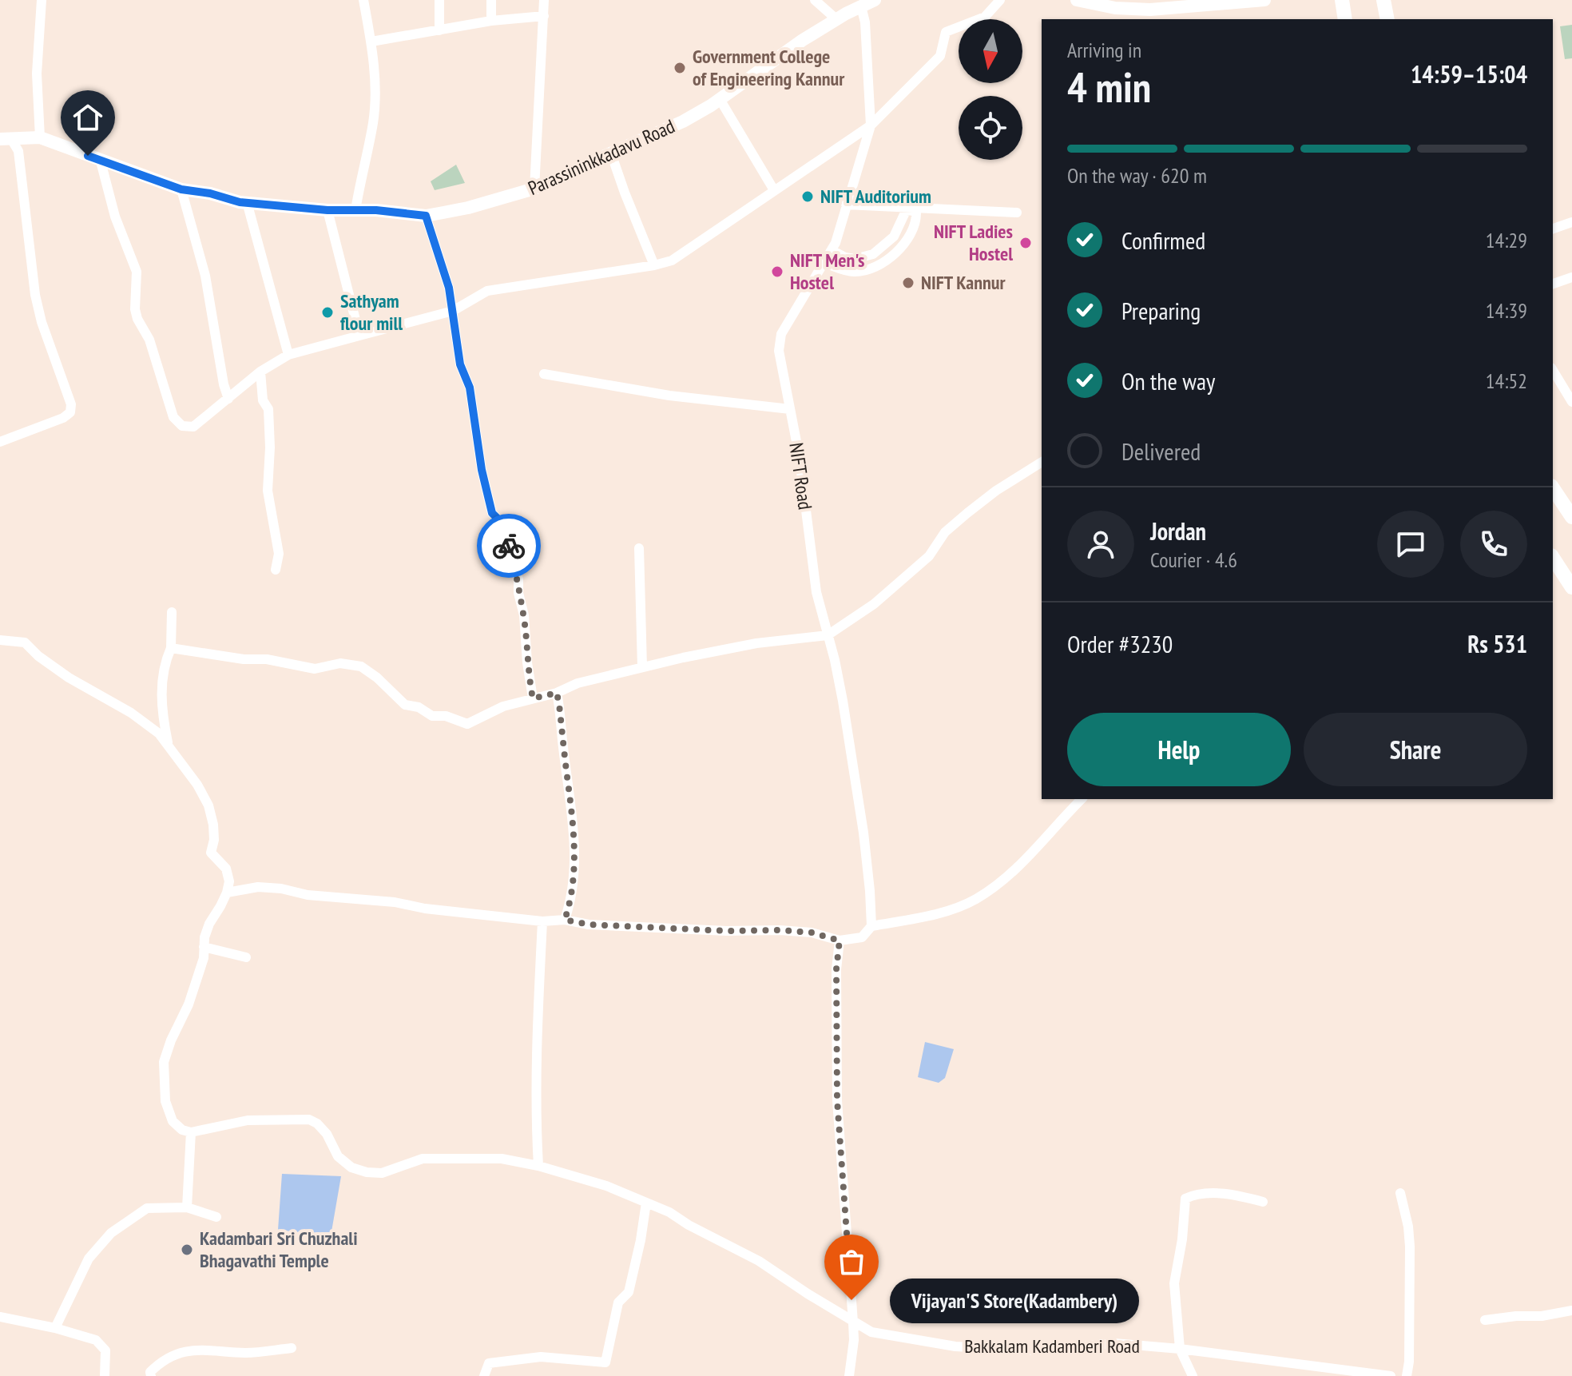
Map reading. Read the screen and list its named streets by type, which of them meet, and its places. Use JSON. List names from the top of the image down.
{
  "streets": {
    "main road": ["Parassininkkadavu Road"],
    "street": ["NIFT Road", "Bakkalam Kadamberi Road"]
  },
  "crossings": [
    ["Parassininkkadavu Road", "NIFT Road"]
  ],
  "places": [
    "Government College of Engineering Kannur",
    "NIFT Auditorium",
    "NIFT Ladies Hostel",
    "NIFT Men's Hostel",
    "NIFT Kannur",
    "Sathyam flour mill",
    "Kadambari Sri Chuzhali Bhagavathi Temple",
    "Vijayan'S Store(Kadambery)"
  ],
  "north": "bottom",
  "page": {
    "heading": ["4 min", "Arriving in", "14:59–15:04"],
    "panel": [
      "Jordan",
      "Courier · 4.6",
      "Order #3230",
      "Rs 531"
    ],
    "bar": "On the way · 620 m",
    "list": [
      ["Confirmed", "14:29"],
      ["Preparing", "14:39"],
      ["On the way", "14:52"],
      "Delivered"
    ],
    "buttons": ["Help", "Share"],
    "bubble": "Vijayan'S Store(Kadambery)"
  }
}
